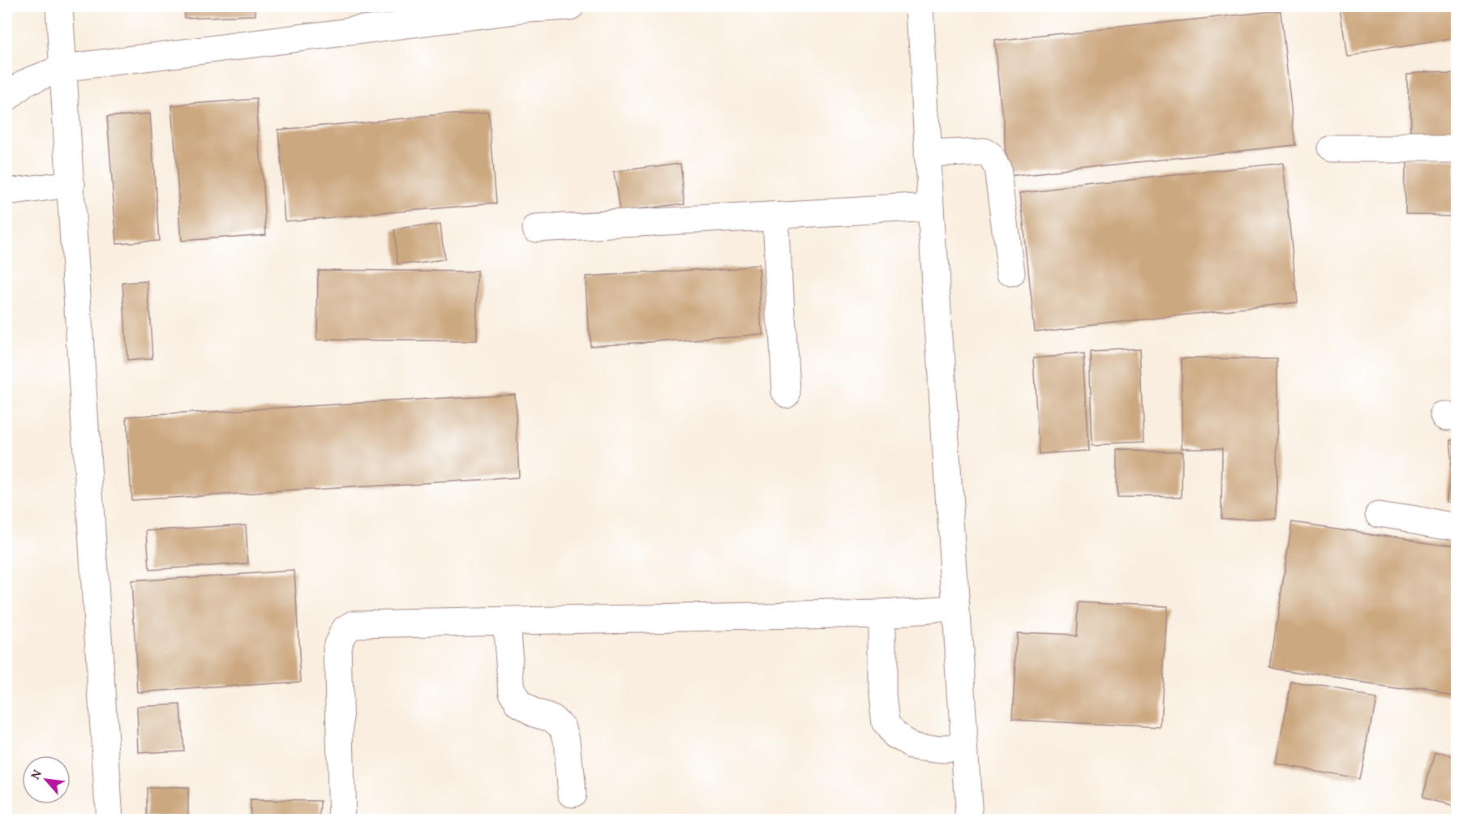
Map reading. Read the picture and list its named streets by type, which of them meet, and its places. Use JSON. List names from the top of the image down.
{
  "north": "top left"
}
